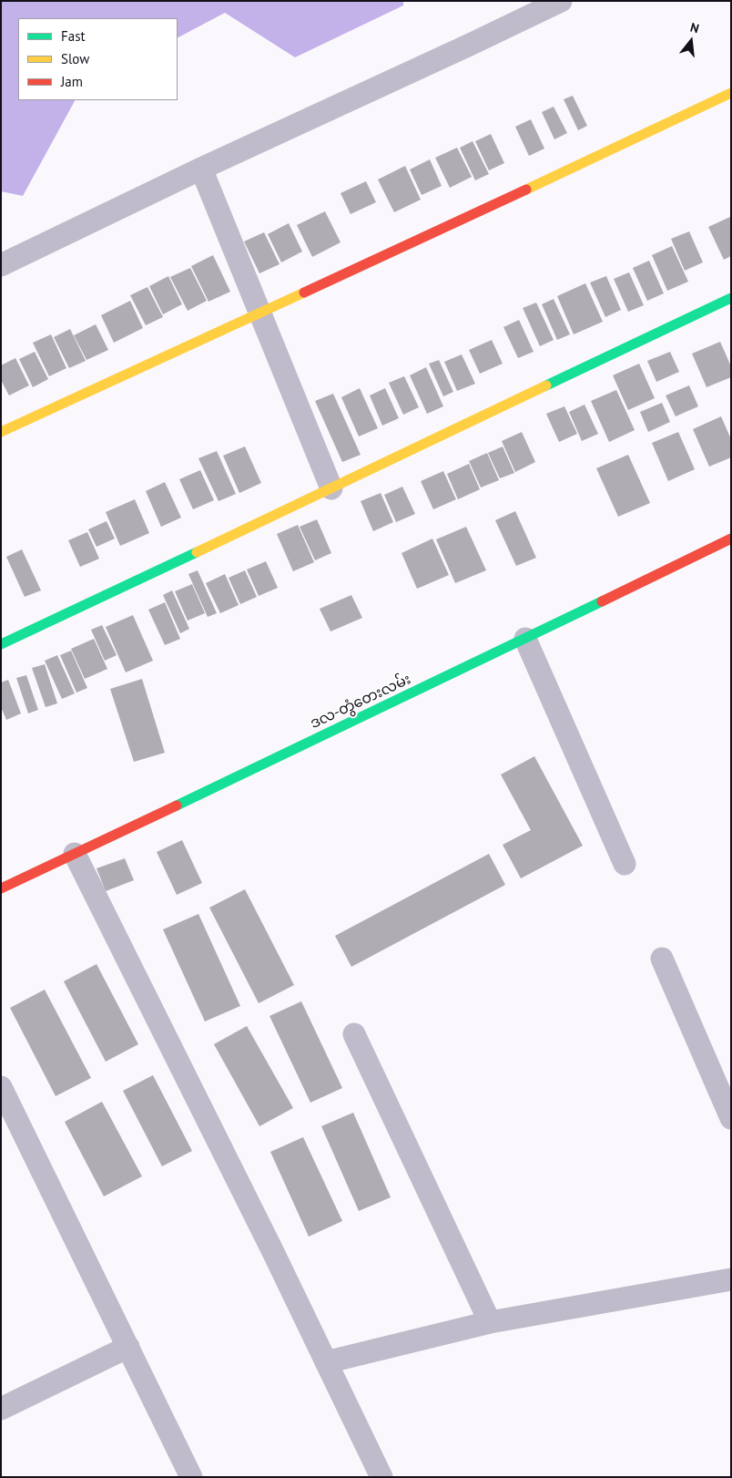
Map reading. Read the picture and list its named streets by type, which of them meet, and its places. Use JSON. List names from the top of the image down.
{
  "streets": {
    "street": ["ဒလ-တွံတေးလမ်း"]
  },
  "legend": ["Fast", "Slow", "Jam"],
  "north": "top"
}
